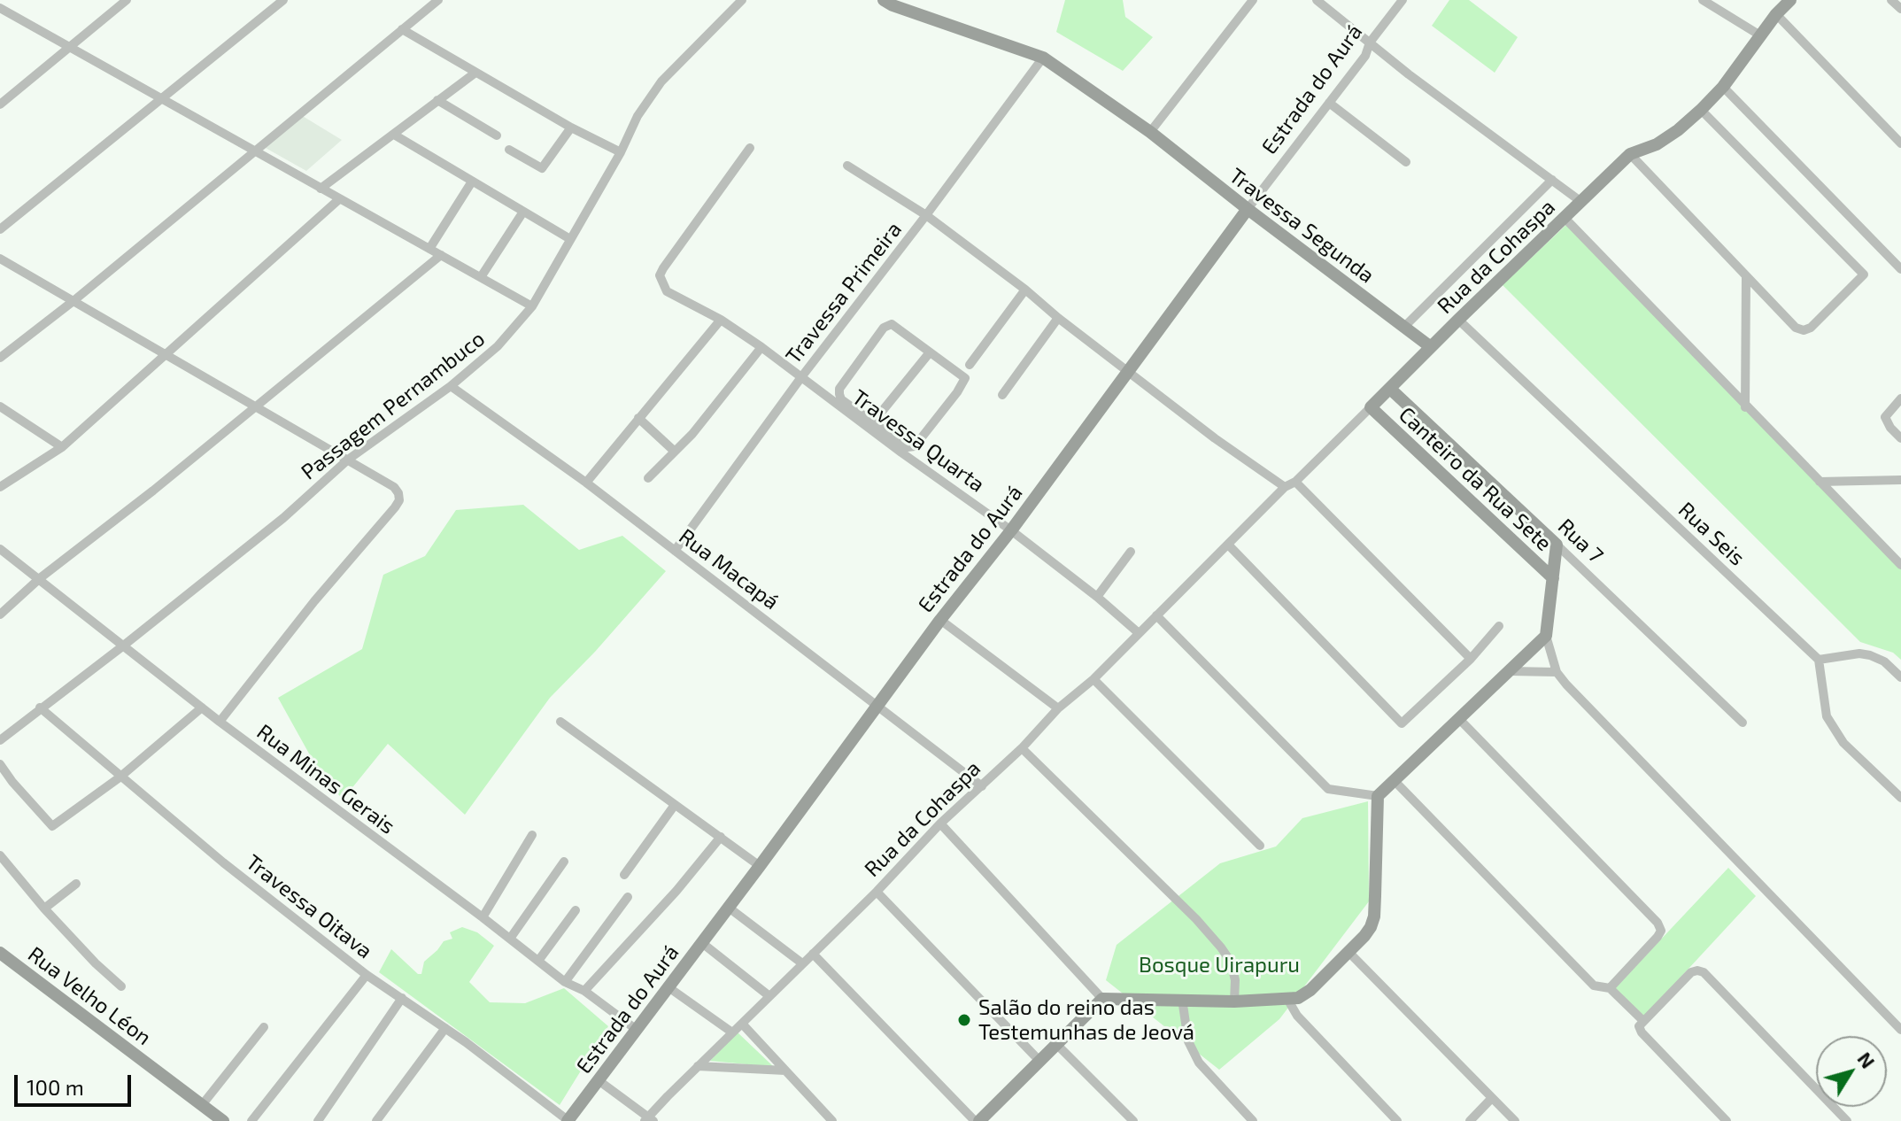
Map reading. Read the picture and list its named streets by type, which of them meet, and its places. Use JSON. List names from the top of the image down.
{
  "streets": {
    "street": [
      "Estrada do Aurá",
      "Travessa Segunda",
      "Rua da Cohaspa",
      "Travessa Primeira",
      "Passagem Pernambuco",
      "Travessa Quarta",
      "Canteiro da Rua Sete",
      "Rua Seis",
      "Rua 7",
      "Rua Macapá",
      "Rua Minas Gerais",
      "Travessa Oitava",
      "Rua Velho Léon"
    ]
  },
  "crossings": [
    ["Estrada do Aurá", "Travessa Segunda"],
    ["Estrada do Aurá", "Travessa Quarta"],
    ["Estrada do Aurá", "Rua Macapá"],
    ["Estrada do Aurá", "Rua Minas Gerais"],
    ["Estrada do Aurá", "Travessa Oitava"],
    ["Travessa Segunda", "Rua da Cohaspa"],
    ["Travessa Segunda", "Travessa Primeira"],
    ["Rua da Cohaspa", "Travessa Quarta"],
    ["Rua da Cohaspa", "Canteiro da Rua Sete"],
    ["Rua da Cohaspa", "Rua Seis"],
    ["Rua da Cohaspa", "Rua 7"],
    ["Rua da Cohaspa", "Rua Macapá"],
    ["Travessa Primeira", "Travessa Quarta"],
    ["Travessa Primeira", "Rua Macapá"],
    ["Passagem Pernambuco", "Rua Macapá"],
    ["Passagem Pernambuco", "Rua Minas Gerais"],
    ["Passagem Pernambuco", "Travessa Oitava"]
  ],
  "parks": ["Bosque Uirapuru"],
  "places": ["Salão do reino das Testemunhas de Jeová"],
  "scale_bar": "100 m",
  "north": "top right"
}
